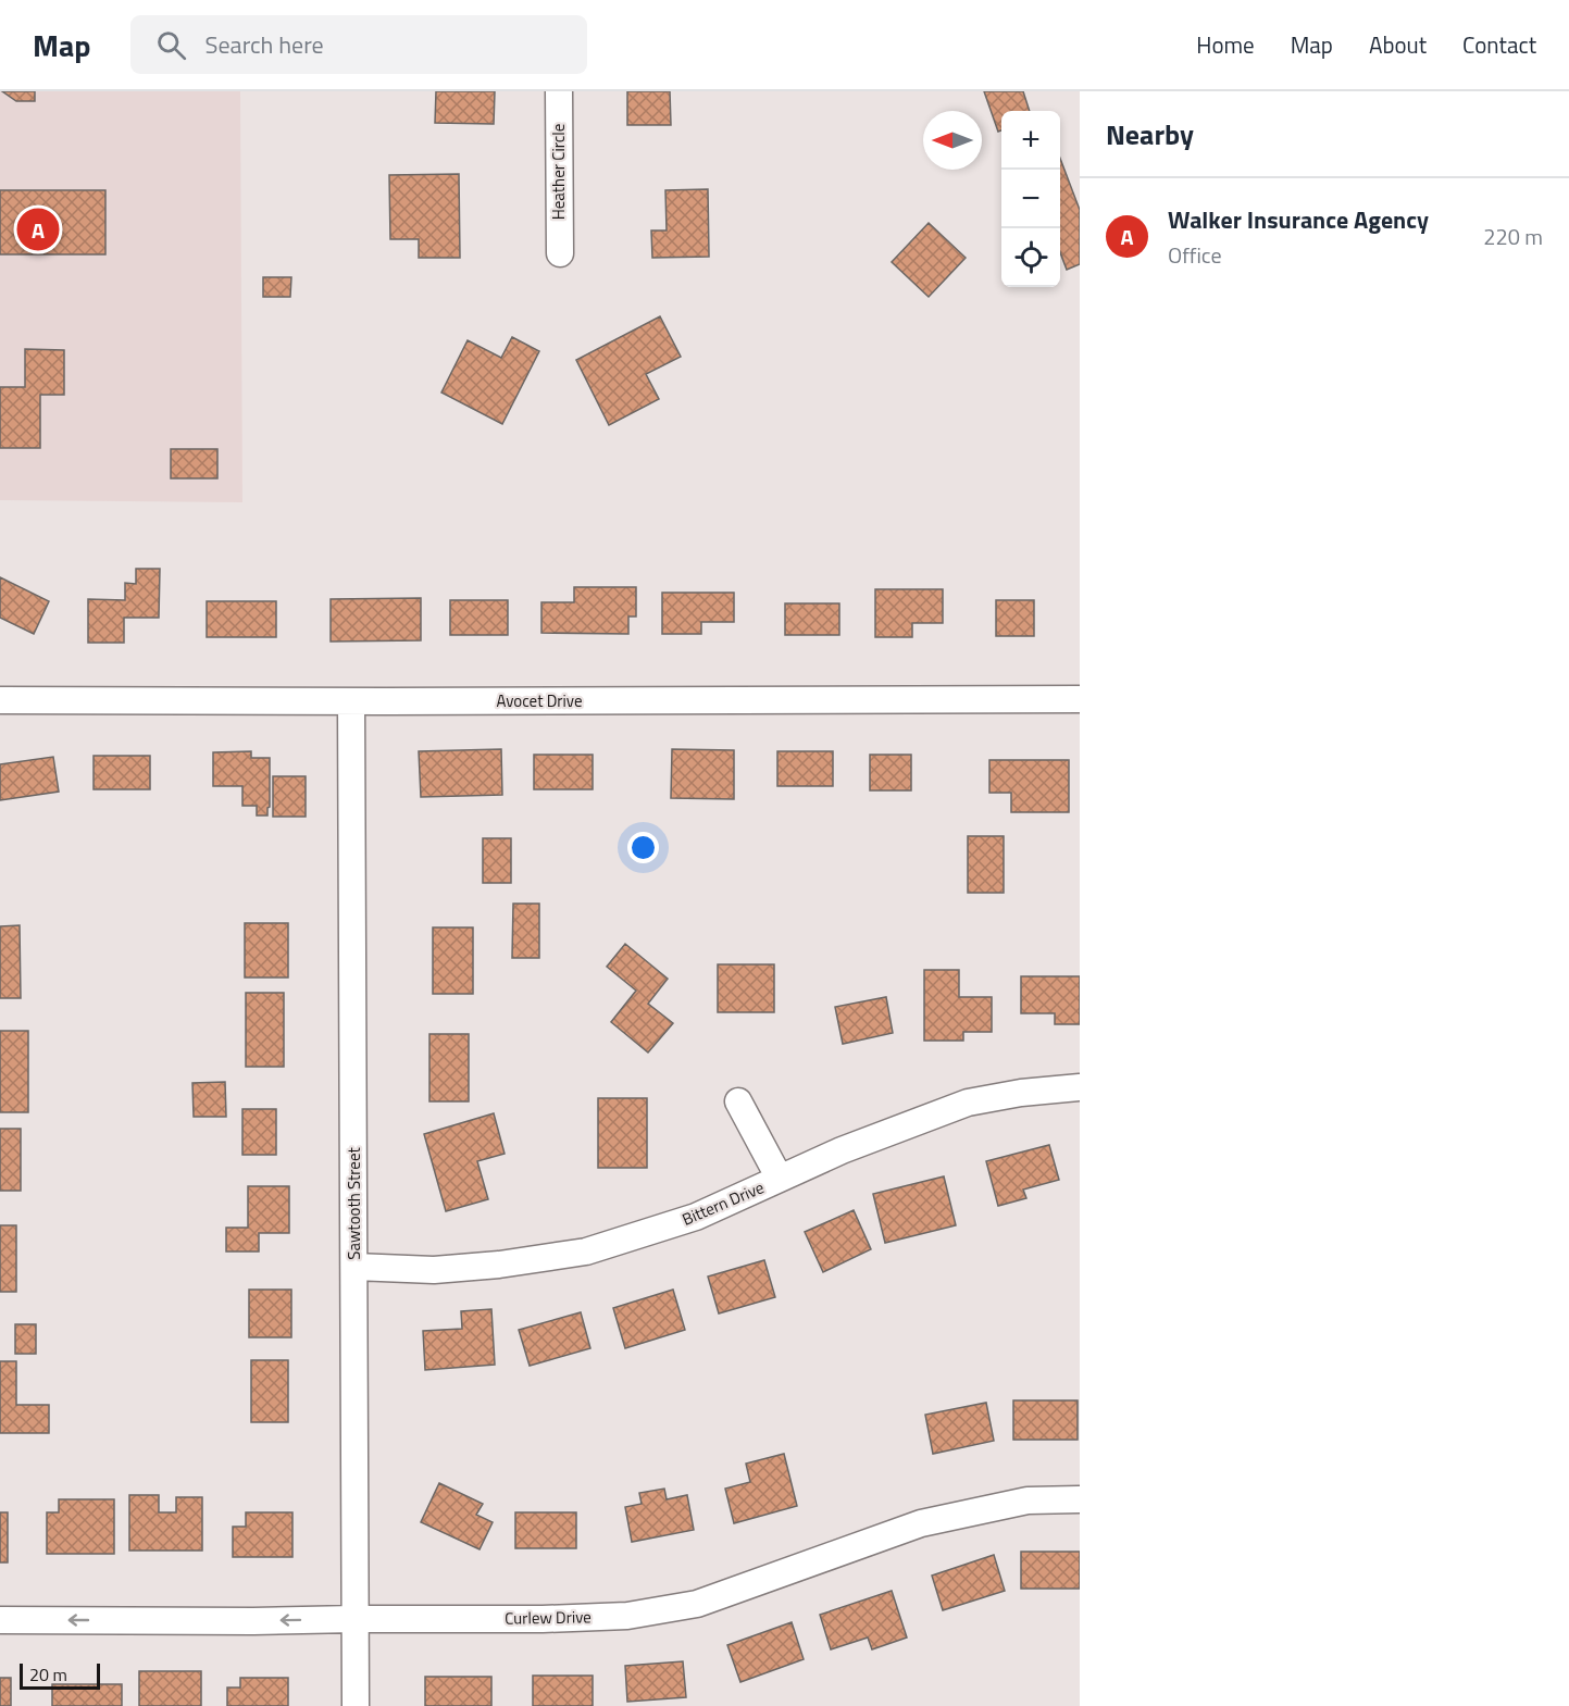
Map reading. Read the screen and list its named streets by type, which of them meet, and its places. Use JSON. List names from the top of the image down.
{
  "streets": {
    "street": [
      "Heather Circle",
      "Avocet Drive",
      "Sawtooth Street",
      "Bittern Drive",
      "Curlew Drive"
    ]
  },
  "crossings": [
    ["Avocet Drive", "Sawtooth Street"],
    ["Sawtooth Street", "Bittern Drive"],
    ["Sawtooth Street", "Curlew Drive"]
  ],
  "scale_bar": "20 m",
  "north": "left",
  "page": {
    "header": "Map",
    "search": "Search here",
    "nav": [
      "Home",
      "Map",
      "About",
      "Contact"
    ],
    "heading": "Nearby",
    "map_buttons": ["+", "−"],
    "list": [
      {
        "mark": "A",
        "name": "Walker Insurance Agency",
        "note": "Office",
        "value": "220 m"
      }
    ],
    "pins": "A",
    "scale": "20 m"
  }
}
